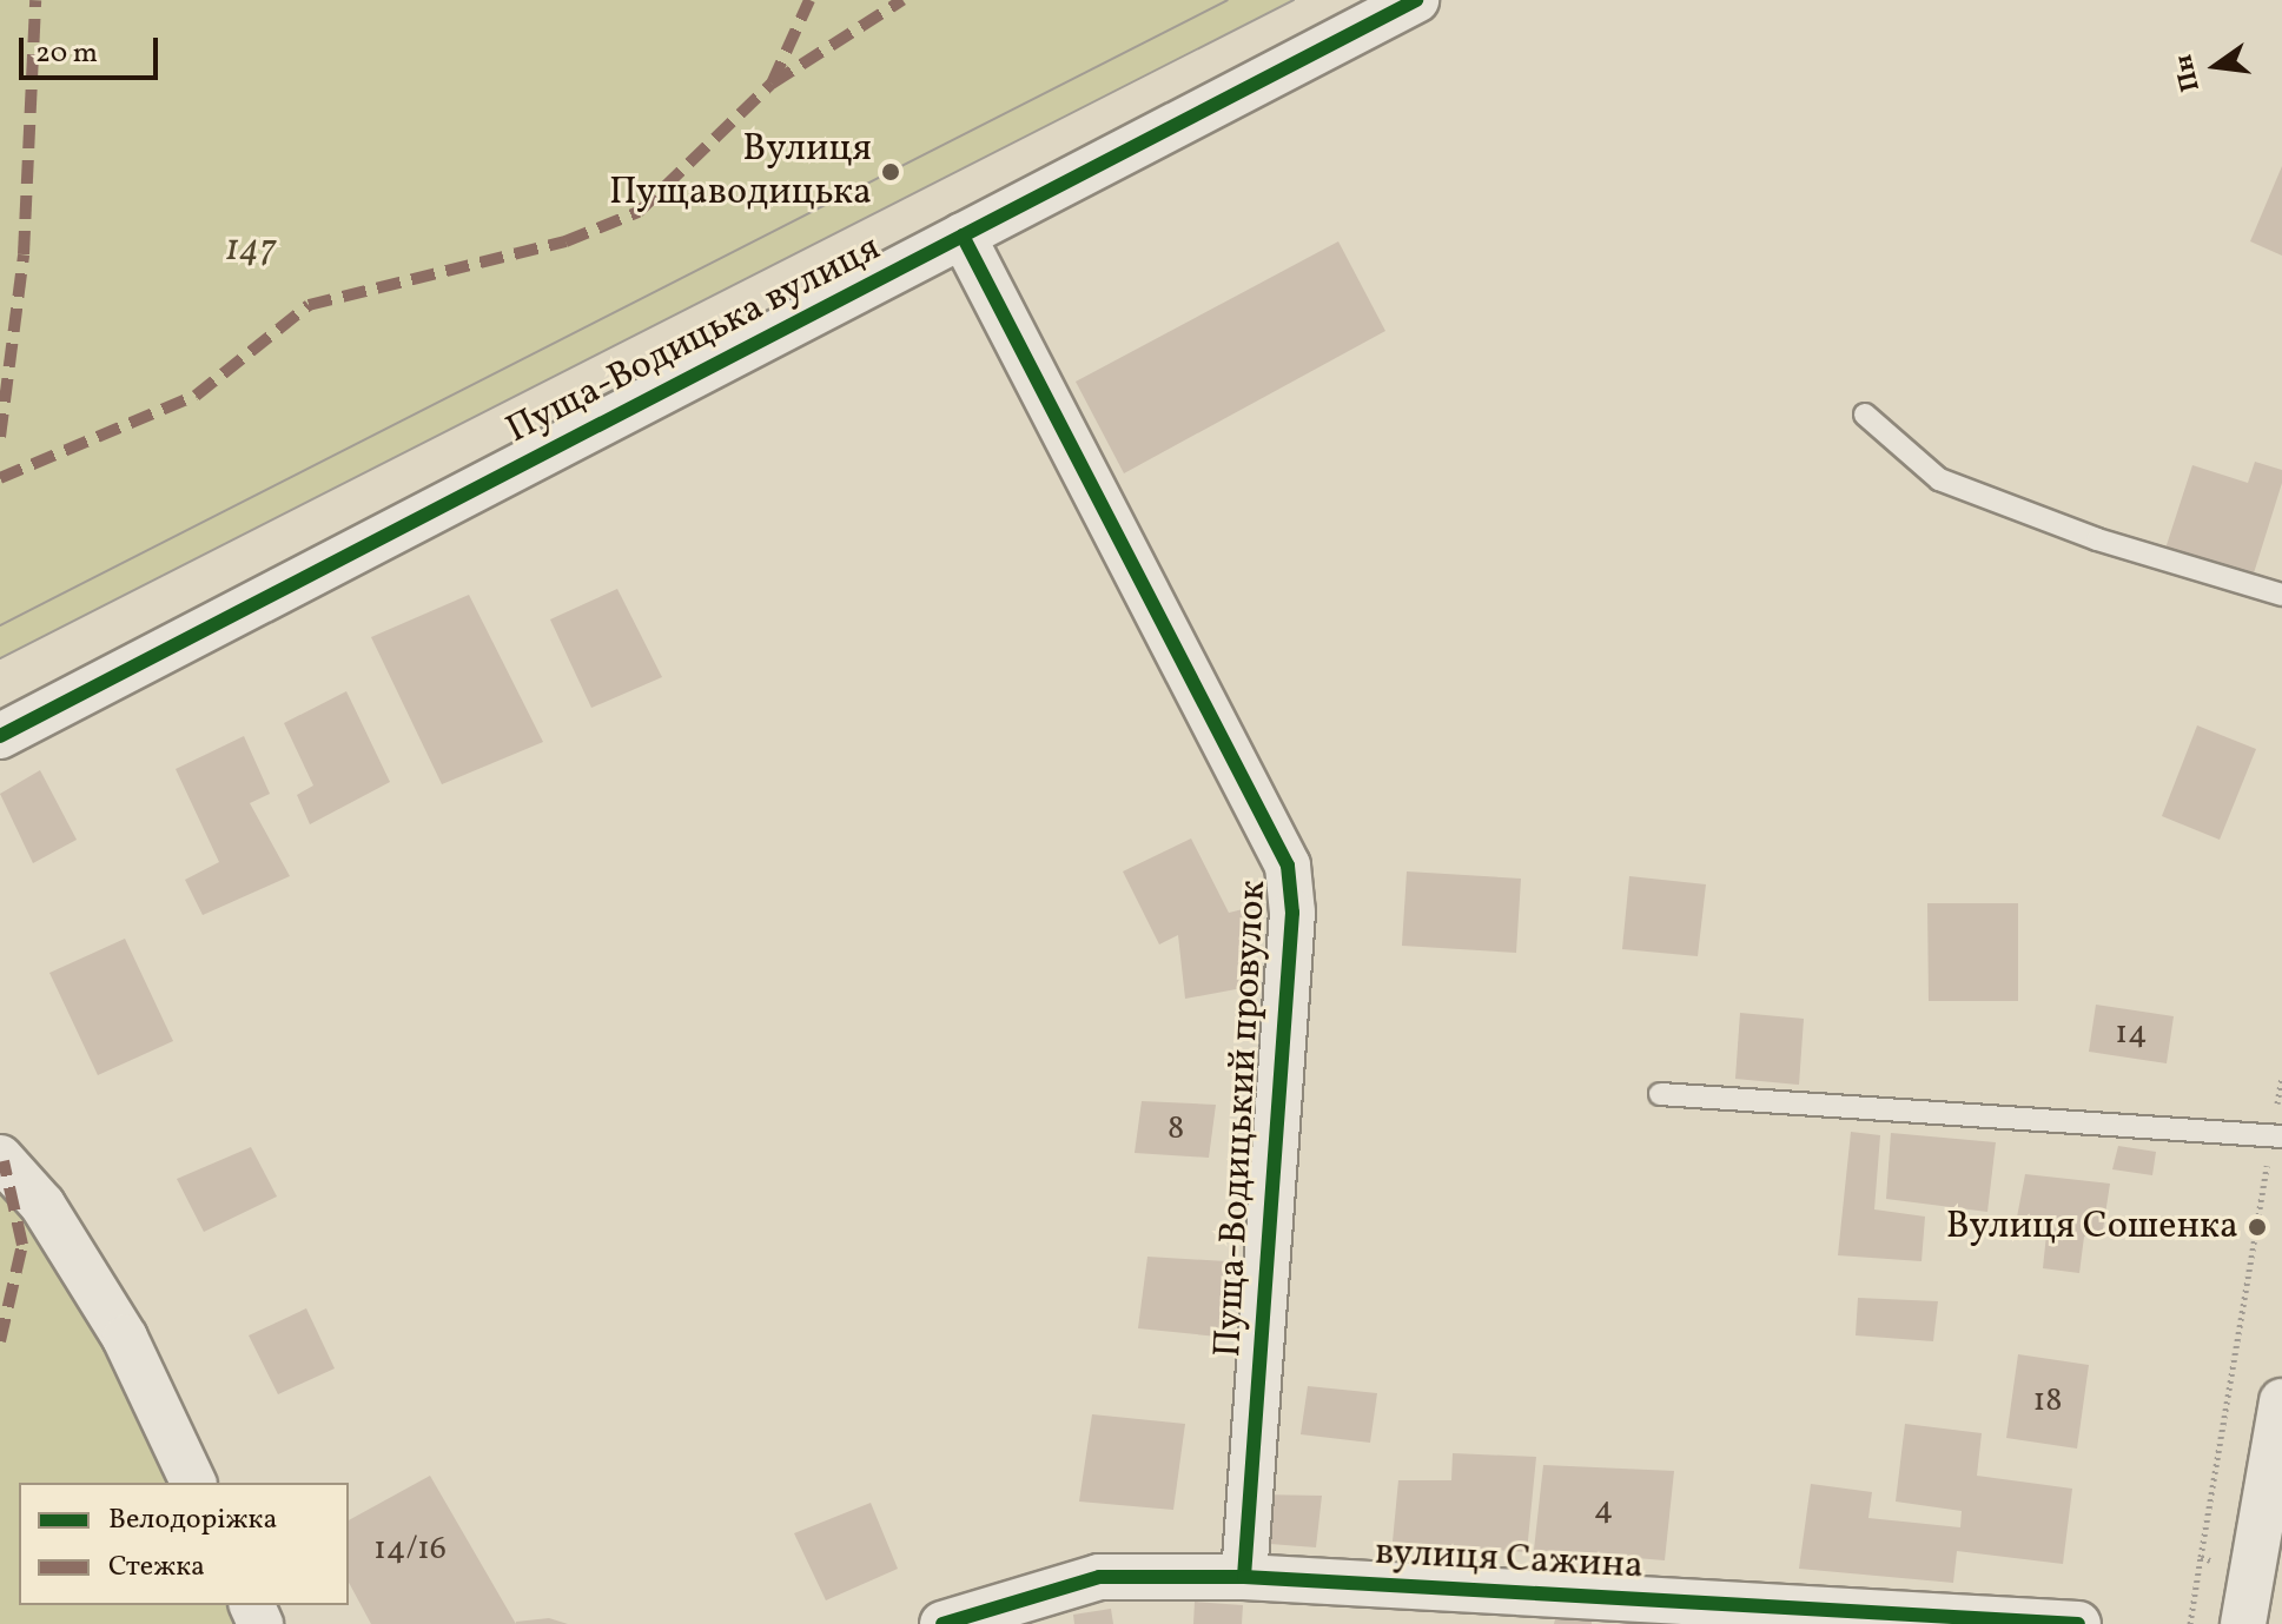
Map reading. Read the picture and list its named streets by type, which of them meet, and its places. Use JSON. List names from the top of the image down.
{
  "streets": {
    "street": ["Пуща-Водицька вулиця", "Пуща-Водицький провулок", "вулиця Сажина"]
  },
  "crossings": [
    ["Пуща-Водицька вулиця", "Пуща-Водицький провулок"],
    ["Пуща-Водицький провулок", "вулиця Сажина"]
  ],
  "parks": ["147"],
  "places": ["Вулиця Пущаводицька", "Вулиця Сошенка"],
  "house_numbers": [
    "14",
    "8",
    "18",
    "4",
    "14/16"
  ],
  "legend": ["Велодоріжка", "Стежка"],
  "scale_bar": "20 m",
  "north": "left"
}
